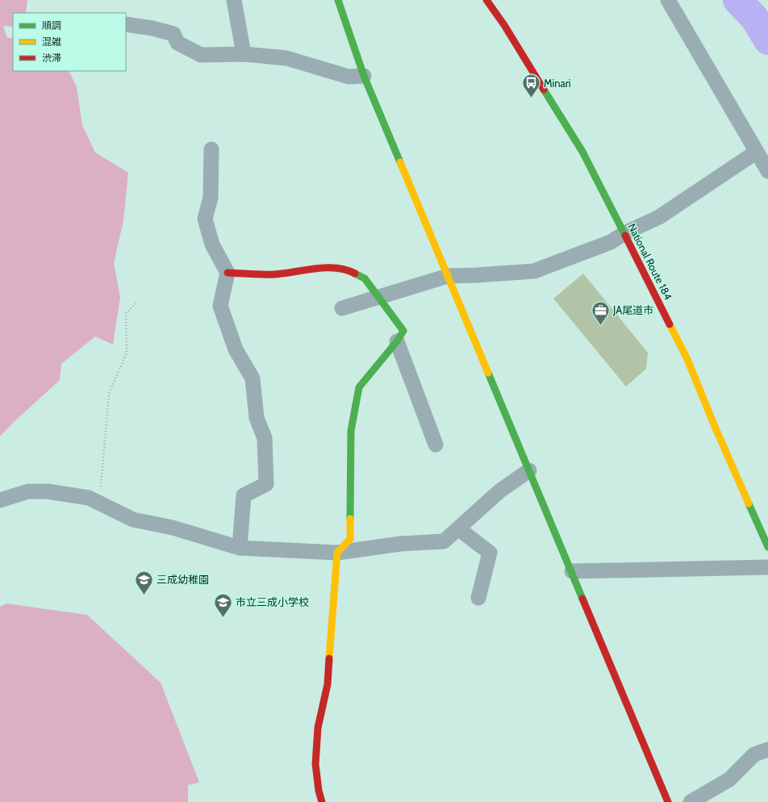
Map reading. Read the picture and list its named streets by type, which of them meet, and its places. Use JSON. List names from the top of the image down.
{
  "streets": {
    "main road": ["National Route 184"]
  },
  "places": {
    "bus stop": ["Minari"],
    "office": ["JA尾道市"],
    "school or university": ["三成幼稚園", "市立三成小学校"]
  },
  "legend": ["順調", "混雑", "渋滞"]
}
